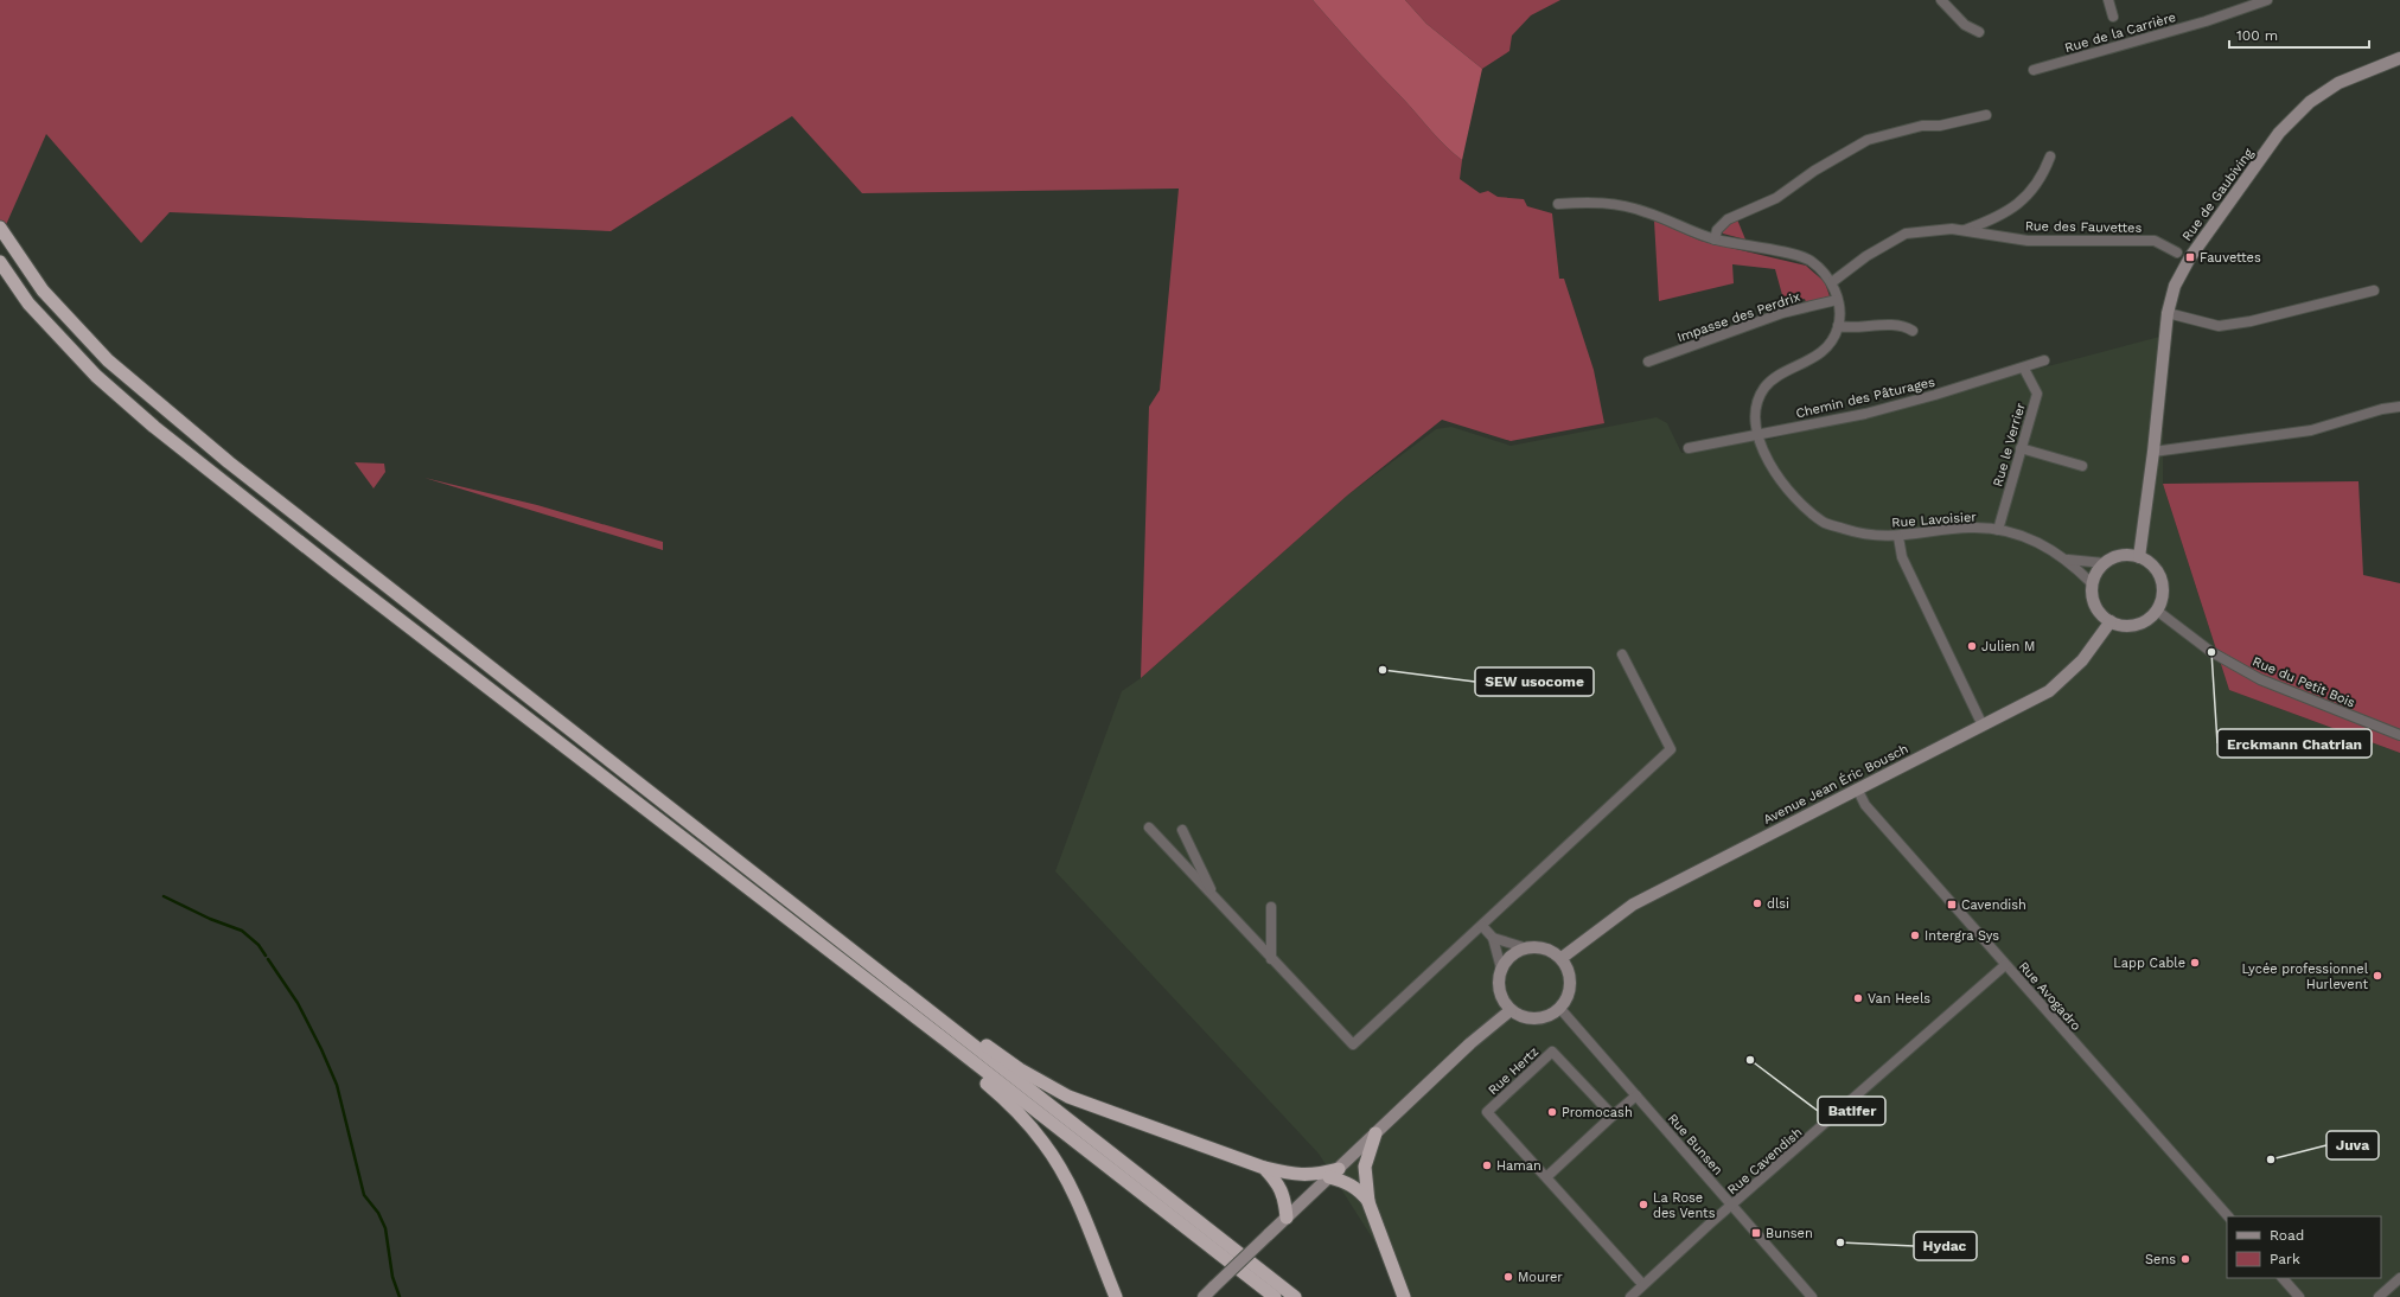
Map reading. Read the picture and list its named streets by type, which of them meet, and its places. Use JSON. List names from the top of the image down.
{
  "streets": {
    "main road": ["Rue de Gaubiving", "Avenue Jean Éric Bousch"],
    "street": [
      "Rue de la Carrière",
      "Rue des Fauvettes",
      "Impasse des Perdrix",
      "Chemin des Pâturages",
      "Rue le Verrier",
      "Rue Lavoisier",
      "Rue du Petit Bois",
      "Rue Avogadro",
      "Rue Hertz",
      "Rue Bunsen",
      "Rue Cavendish"
    ]
  },
  "crossings": [
    ["Rue de Gaubiving", "Rue Lavoisier"],
    ["Rue de Gaubiving", "Rue du Petit Bois"],
    ["Rue de Gaubiving", "Avenue Jean Éric Bousch"],
    ["Chemin des Pâturages", "Rue le Verrier"],
    ["Chemin des Pâturages", "Rue Lavoisier"],
    ["Rue le Verrier", "Rue Lavoisier"],
    ["Rue Lavoisier", "Rue du Petit Bois"],
    ["Rue Lavoisier", "Avenue Jean Éric Bousch"],
    ["Rue du Petit Bois", "Avenue Jean Éric Bousch"],
    ["Avenue Jean Éric Bousch", "Rue Avogadro"],
    ["Avenue Jean Éric Bousch", "Rue Bunsen"],
    ["Rue Avogadro", "Rue Cavendish"],
    ["Rue Bunsen", "Rue Cavendish"]
  ],
  "places": {
    "transit": ["Fauvettes", "Cavendish", "Bunsen"],
    "other": [
      "Julien M",
      "Erckmann Chatrian",
      "SEW usocome",
      "dlsi",
      "Intergra Sys",
      "Lapp Cable",
      "Lycée professionnel Hurlevent",
      "Van Heels",
      "Batifer",
      "Promocash",
      "Juva",
      "Haman",
      "La Rose des Vents",
      "Hydac",
      "Sens",
      "Mourer"
    ]
  },
  "legend": ["Road", "Park"],
  "scale_bar": "100 m"
}
